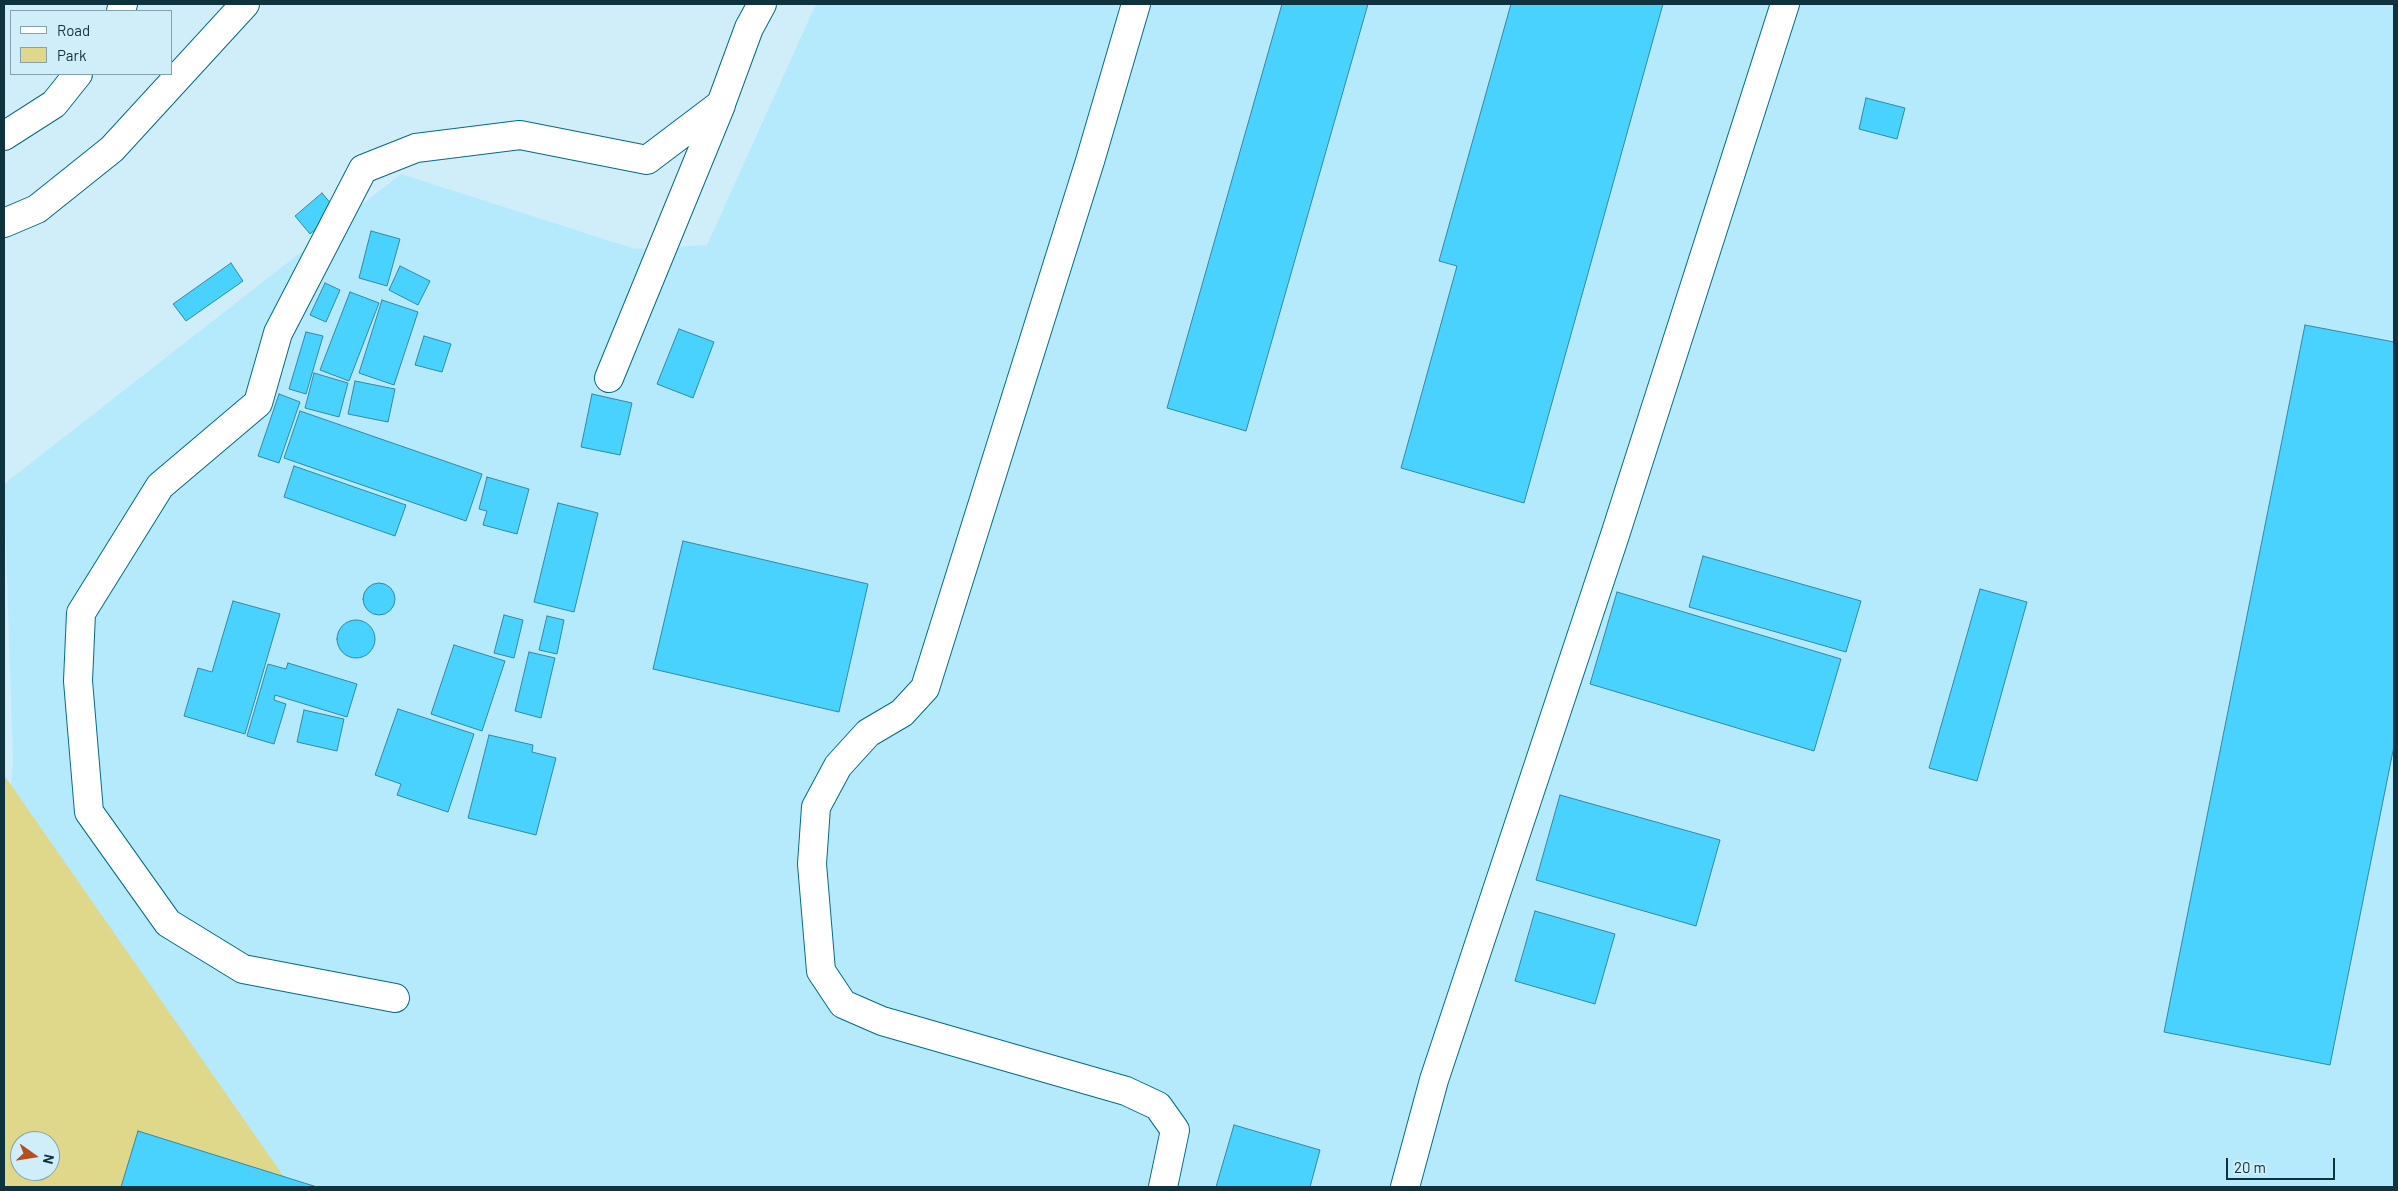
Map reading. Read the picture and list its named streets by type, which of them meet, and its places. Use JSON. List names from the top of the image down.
{
  "legend": ["Road", "Park"],
  "scale_bar": "20 m",
  "north": "right"
}
